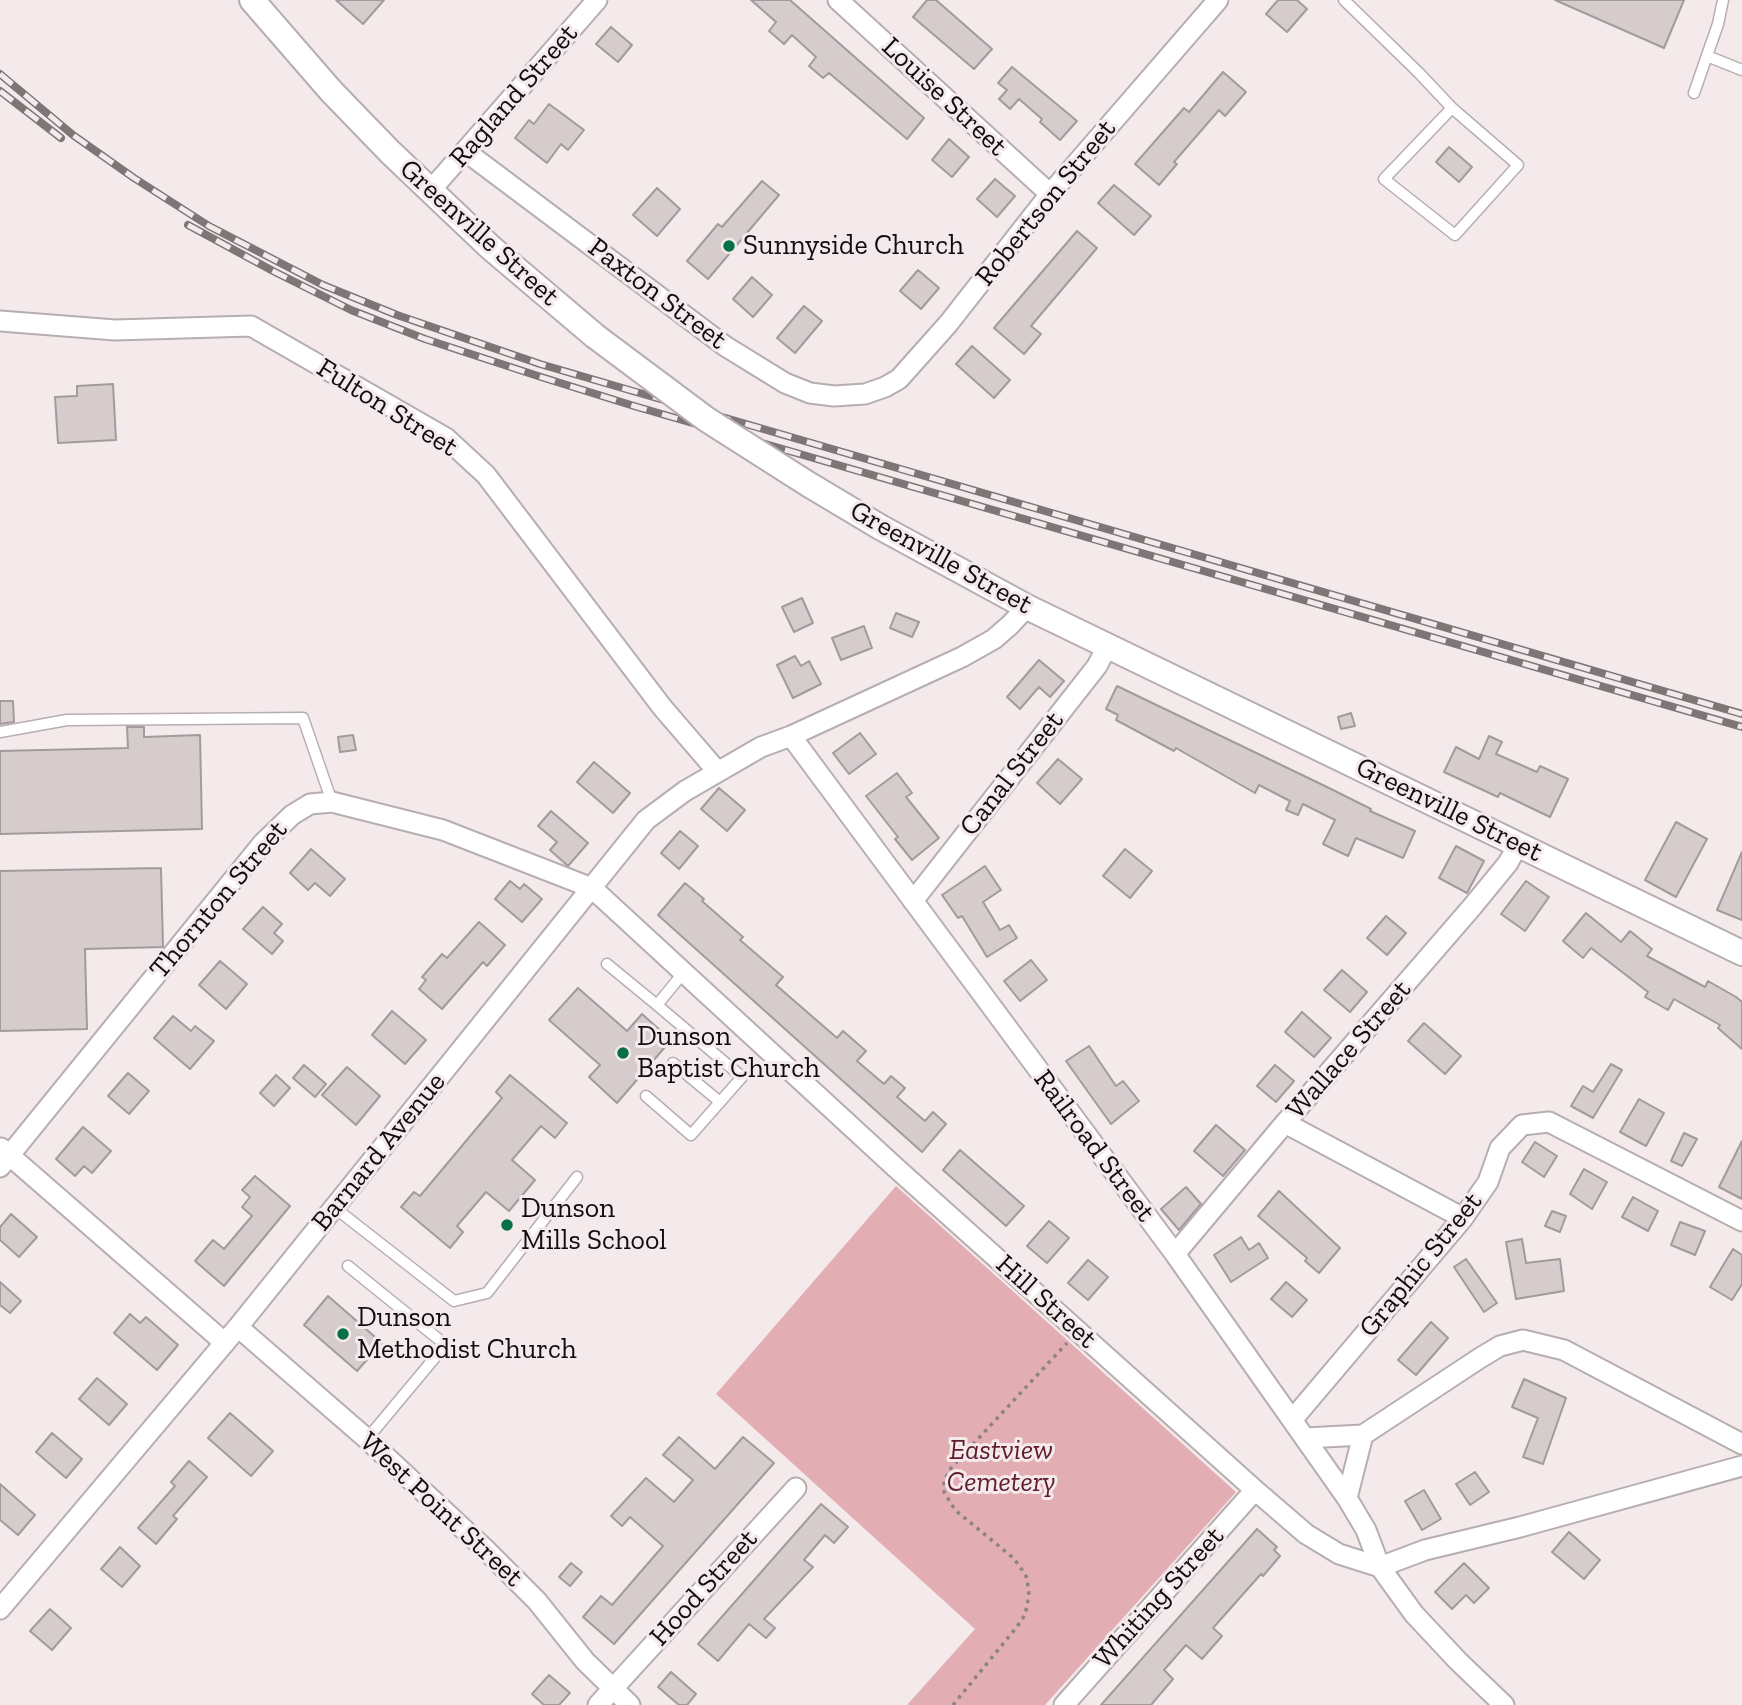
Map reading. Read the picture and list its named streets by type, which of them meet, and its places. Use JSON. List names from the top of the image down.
{
  "streets": {
    "street": [
      "Ragland Street",
      "Louise Street",
      "Robertson Street",
      "Greenville Street",
      "Paxton Street",
      "Fulton Street",
      "Canal Street",
      "Thornton Street",
      "Wallace Street",
      "Railroad Street",
      "Barnard Avenue",
      "Graphic Street",
      "Hill Street",
      "West Point Street",
      "Hood Street",
      "Whiting Street"
    ]
  },
  "crossings": [
    ["Ragland Street", "Greenville Street"],
    ["Ragland Street", "Paxton Street"],
    ["Louise Street", "Robertson Street"],
    ["Robertson Street", "Paxton Street"],
    ["Greenville Street", "Canal Street"],
    ["Greenville Street", "Wallace Street"],
    ["Greenville Street", "Barnard Avenue"],
    ["Fulton Street", "Barnard Avenue"],
    ["Canal Street", "Railroad Street"],
    ["Thornton Street", "Barnard Avenue"],
    ["Thornton Street", "Hill Street"],
    ["Wallace Street", "Railroad Street"],
    ["Railroad Street", "Barnard Avenue"],
    ["Railroad Street", "Graphic Street"],
    ["Railroad Street", "Hill Street"],
    ["Barnard Avenue", "Hill Street"],
    ["Barnard Avenue", "West Point Street"],
    ["Hill Street", "Whiting Street"],
    ["West Point Street", "Hood Street"]
  ],
  "parks": ["Eastview Cemetery"],
  "places": [
    "Sunnyside Church",
    "Dunson Baptist Church",
    "Dunson Mills School",
    "Dunson Methodist Church"
  ]
}
